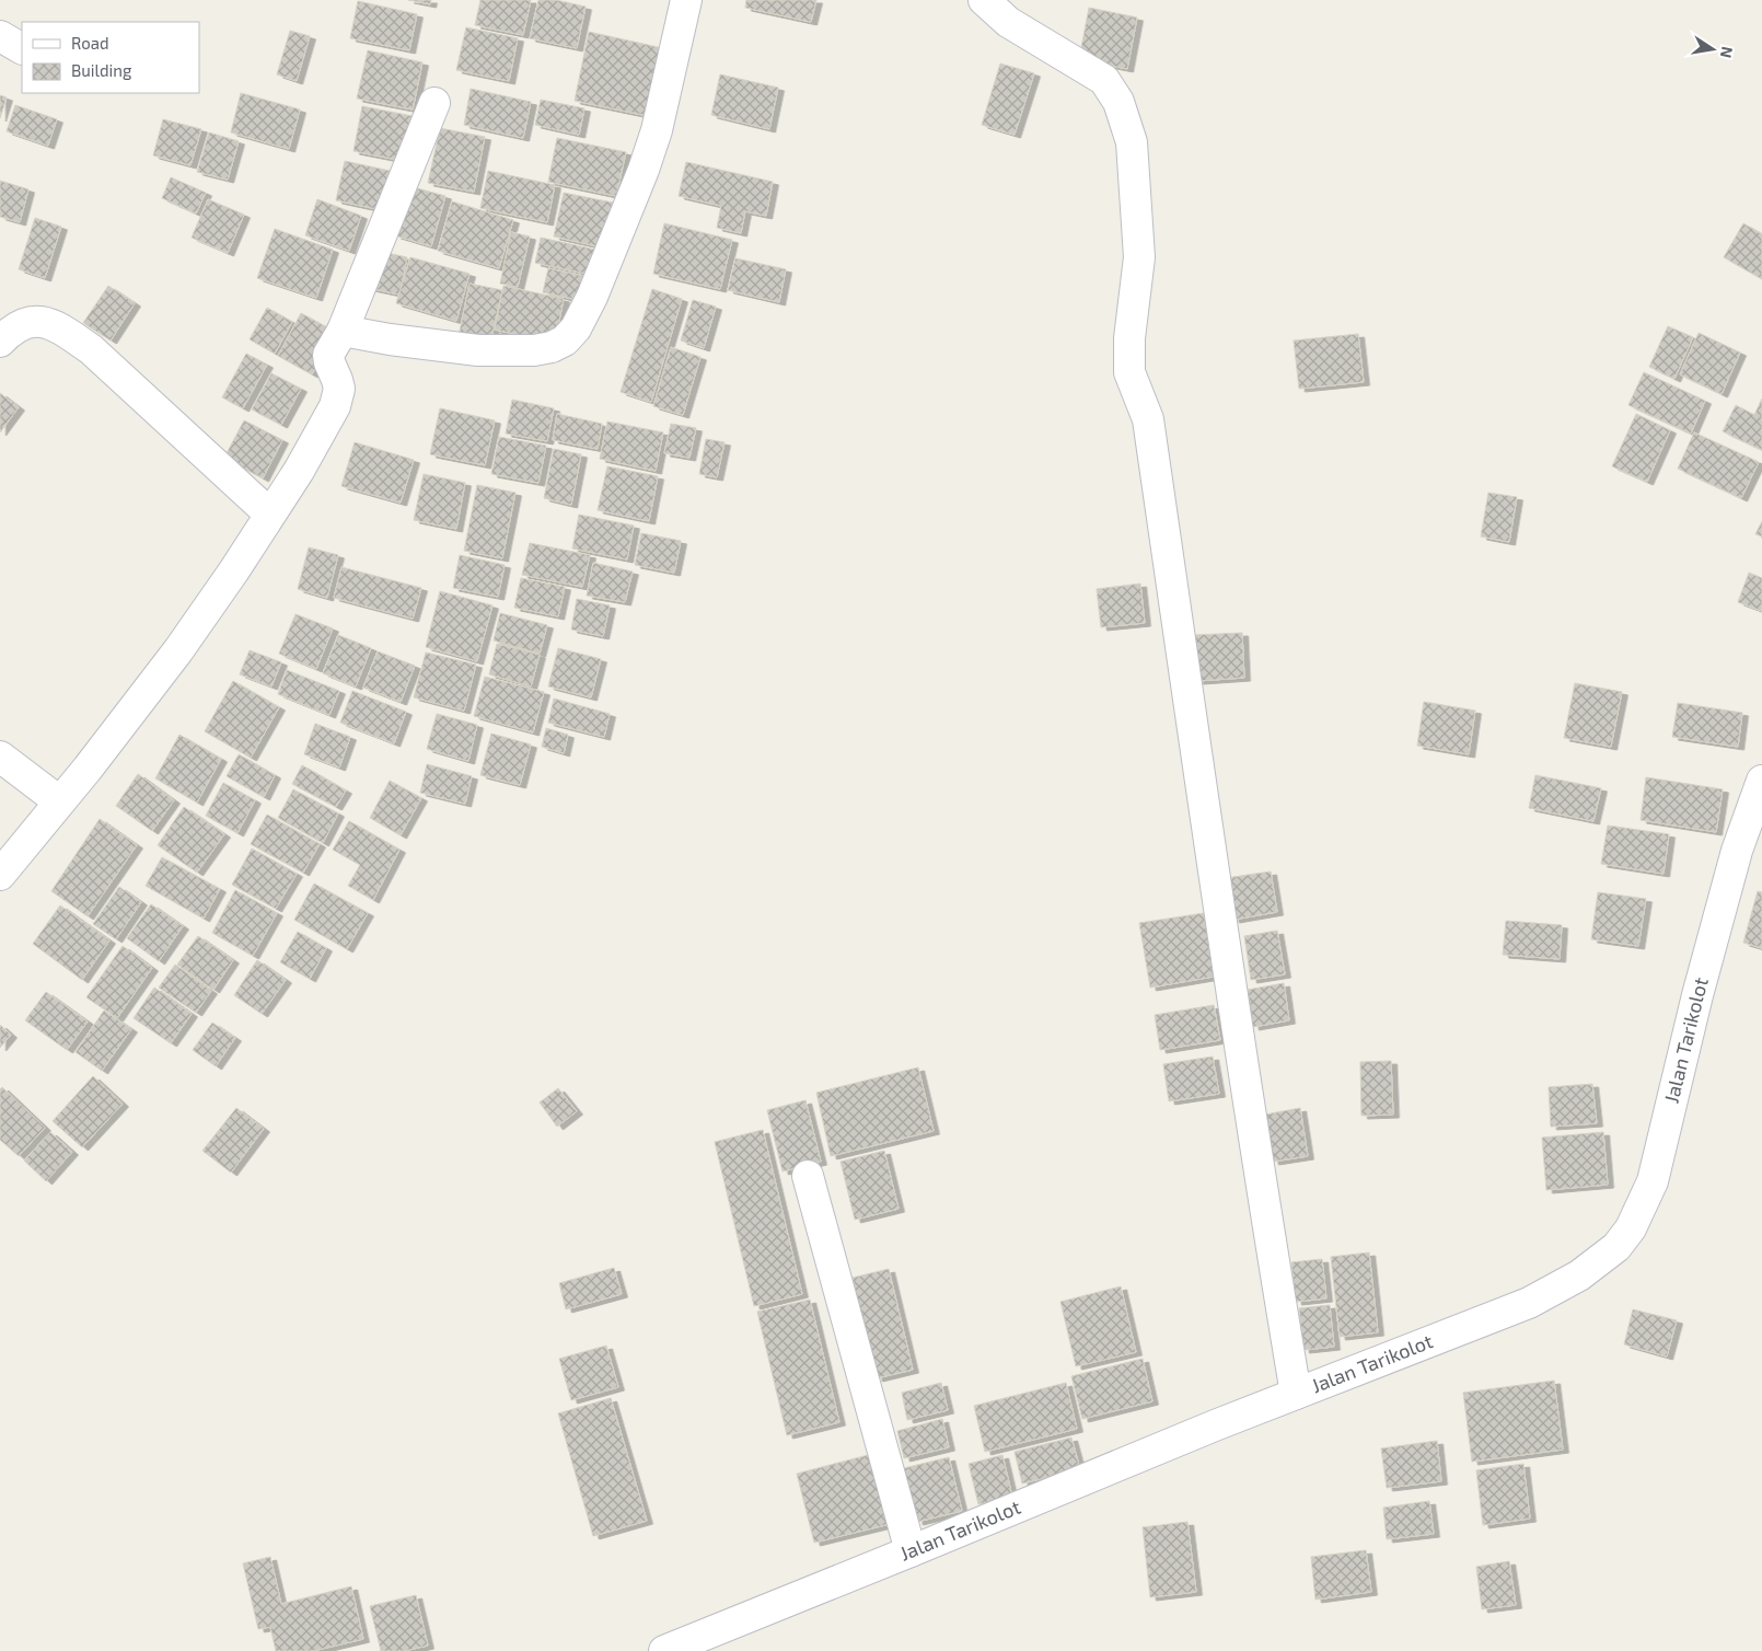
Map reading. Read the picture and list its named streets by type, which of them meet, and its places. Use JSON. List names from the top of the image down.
{
  "streets": {
    "street": ["Jalan Tarikolot"]
  },
  "legend": ["Road", "Building"],
  "north": "right"
}
